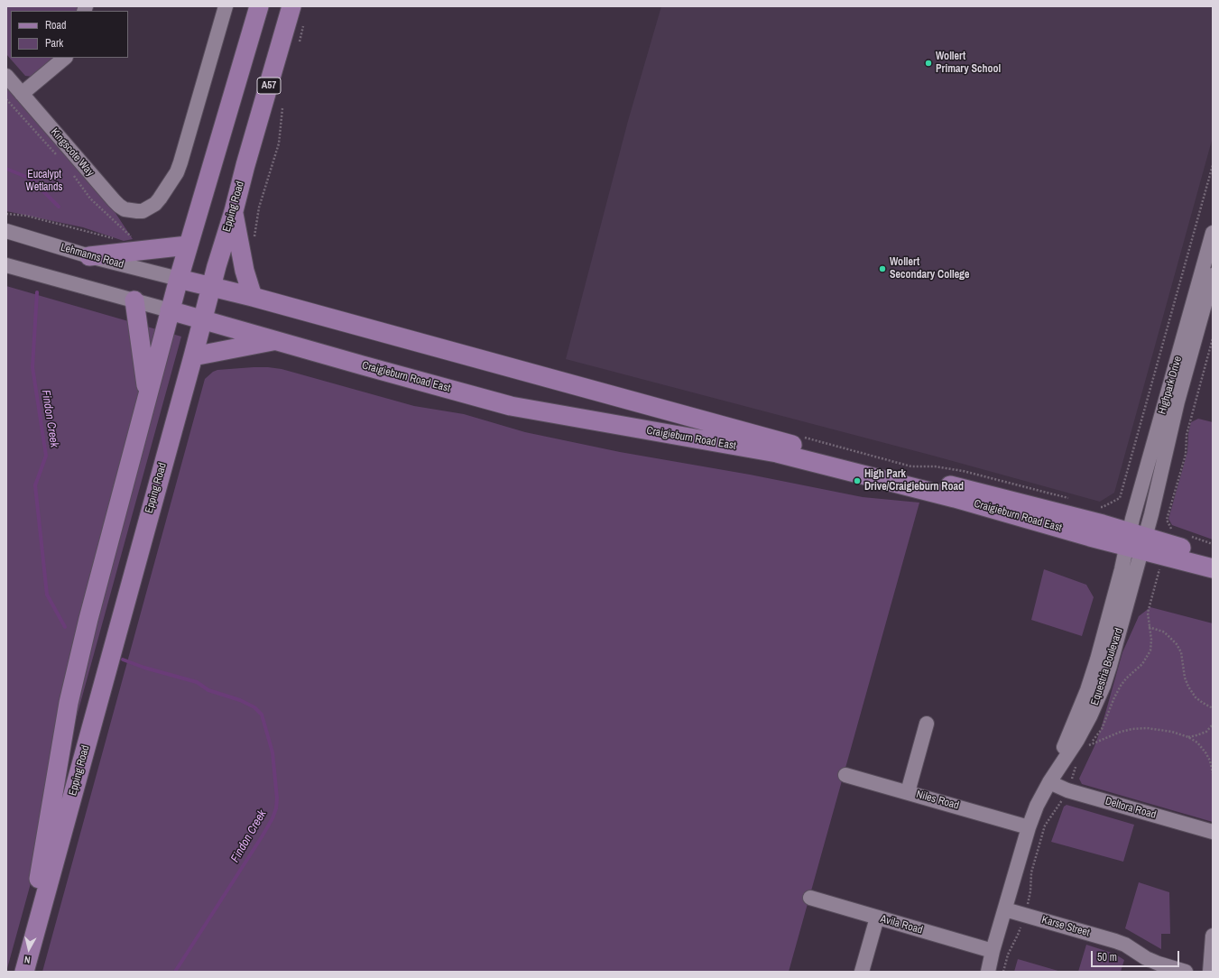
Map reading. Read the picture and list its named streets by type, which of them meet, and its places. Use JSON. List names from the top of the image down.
{
  "streets": {
    "main road": ["A57", "Epping Road", "Craigieburn Road East"],
    "street": [
      "Kingscote Way",
      "Lehmanns Road",
      "Highpark Drive",
      "Equestria Boulevard",
      "Niles Road",
      "Deltora Road",
      "Avila Road",
      "Karse Street"
    ]
  },
  "crossings": [
    ["Epping Road", "Lehmanns Road"],
    ["Epping Road", "Craigieburn Road East"],
    ["Lehmanns Road", "Craigieburn Road East"],
    ["Craigieburn Road East", "Highpark Drive"],
    ["Craigieburn Road East", "Equestria Boulevard"],
    ["Highpark Drive", "Equestria Boulevard"],
    ["Equestria Boulevard", "Niles Road"],
    ["Equestria Boulevard", "Deltora Road"],
    ["Equestria Boulevard", "Avila Road"],
    ["Equestria Boulevard", "Karse Street"]
  ],
  "water": ["Findon Creek"],
  "parks": ["Eucalypt Wetlands"],
  "places": ["Wollert Primary School", "Wollert Secondary College", "High Park Drive/Craigieburn Road"],
  "legend": ["Road", "Park"],
  "scale_bar": "50 m",
  "north": "bottom"
}
